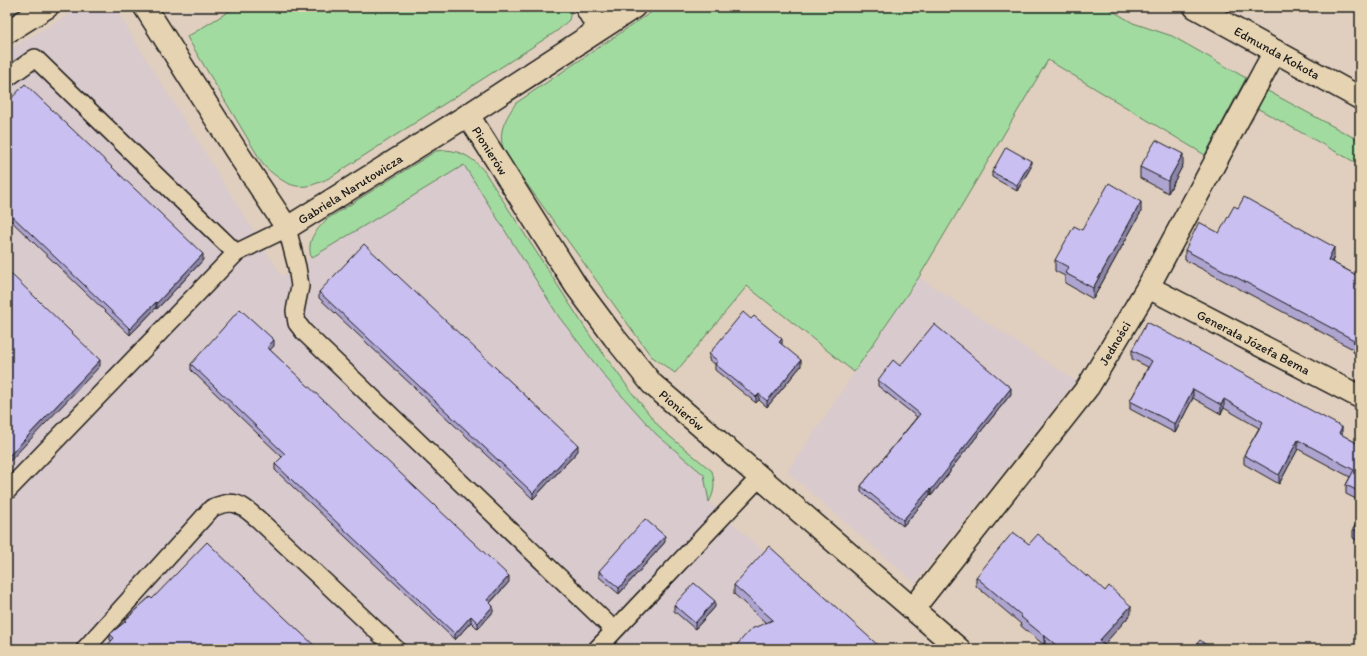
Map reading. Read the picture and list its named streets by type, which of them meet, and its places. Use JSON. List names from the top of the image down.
{
  "streets": {
    "street": [
      "Edmunda Kokota",
      "Pionierów",
      "Gabriela Narutowicza",
      "Generała Józefa Bema",
      "Jedności"
    ]
  },
  "crossings": [
    ["Edmunda Kokota", "Jedności"],
    ["Pionierów", "Gabriela Narutowicza"],
    ["Pionierów", "Jedności"],
    ["Generała Józefa Bema", "Jedności"]
  ]
}
